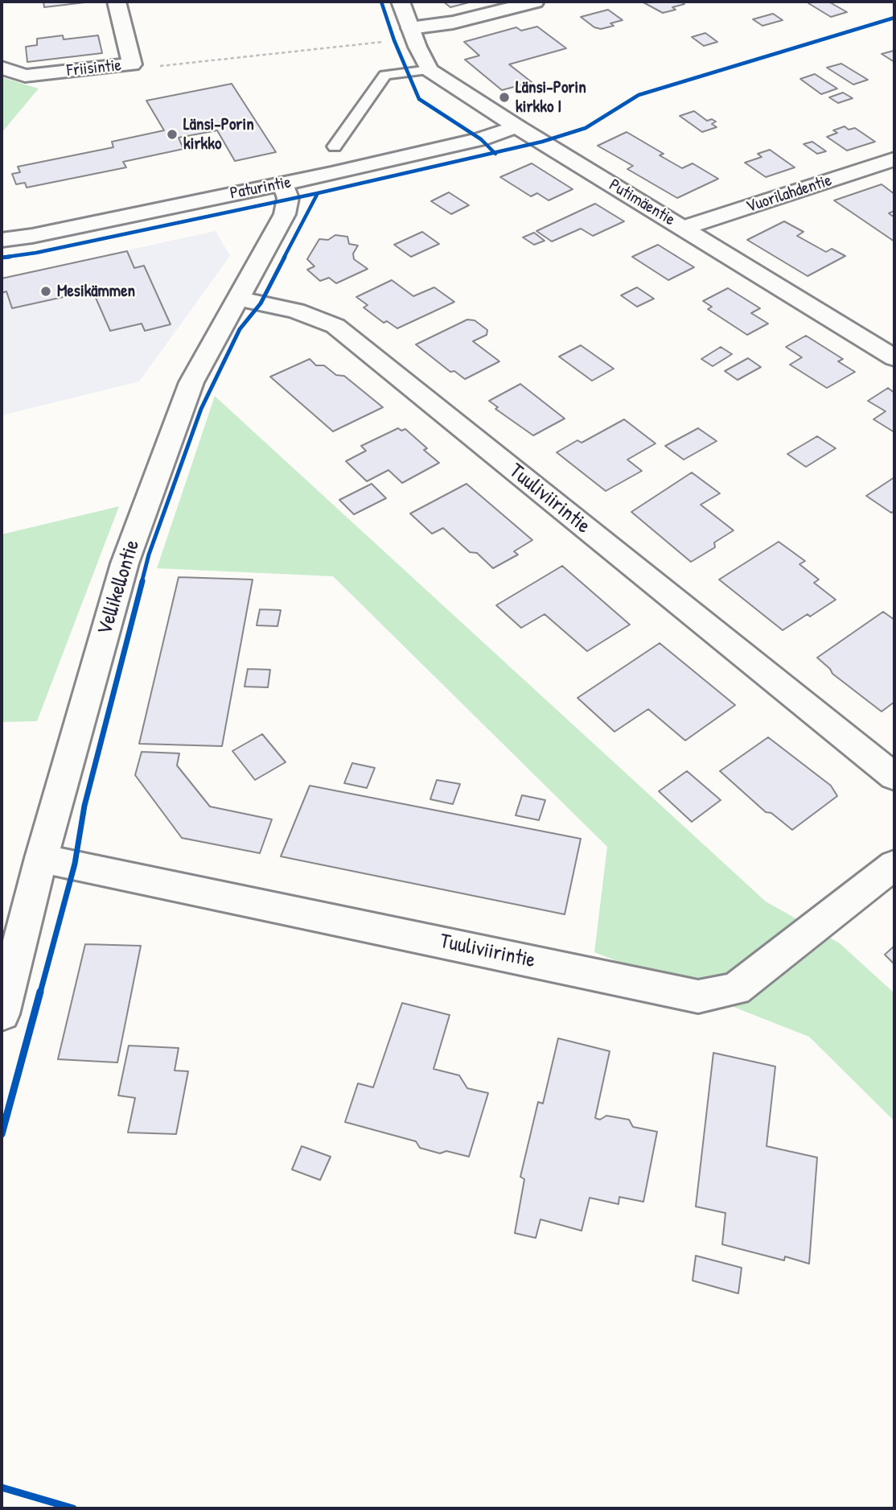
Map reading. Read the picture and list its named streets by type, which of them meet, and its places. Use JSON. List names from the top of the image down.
{
  "streets": {
    "street": [
      "Friisintie",
      "Paturintie",
      "Vuorilahdentie",
      "Putimäentie",
      "Tuuliviirintie",
      "Vellikellontie"
    ]
  },
  "crossings": [
    ["Paturintie", "Putimäentie"],
    ["Paturintie", "Vellikellontie"],
    ["Vuorilahdentie", "Putimäentie"],
    ["Tuuliviirintie", "Vellikellontie"]
  ],
  "places": ["Länsi-Porin kirkko I", "Länsi-Porin kirkko", "Mesikämmen"]
}
